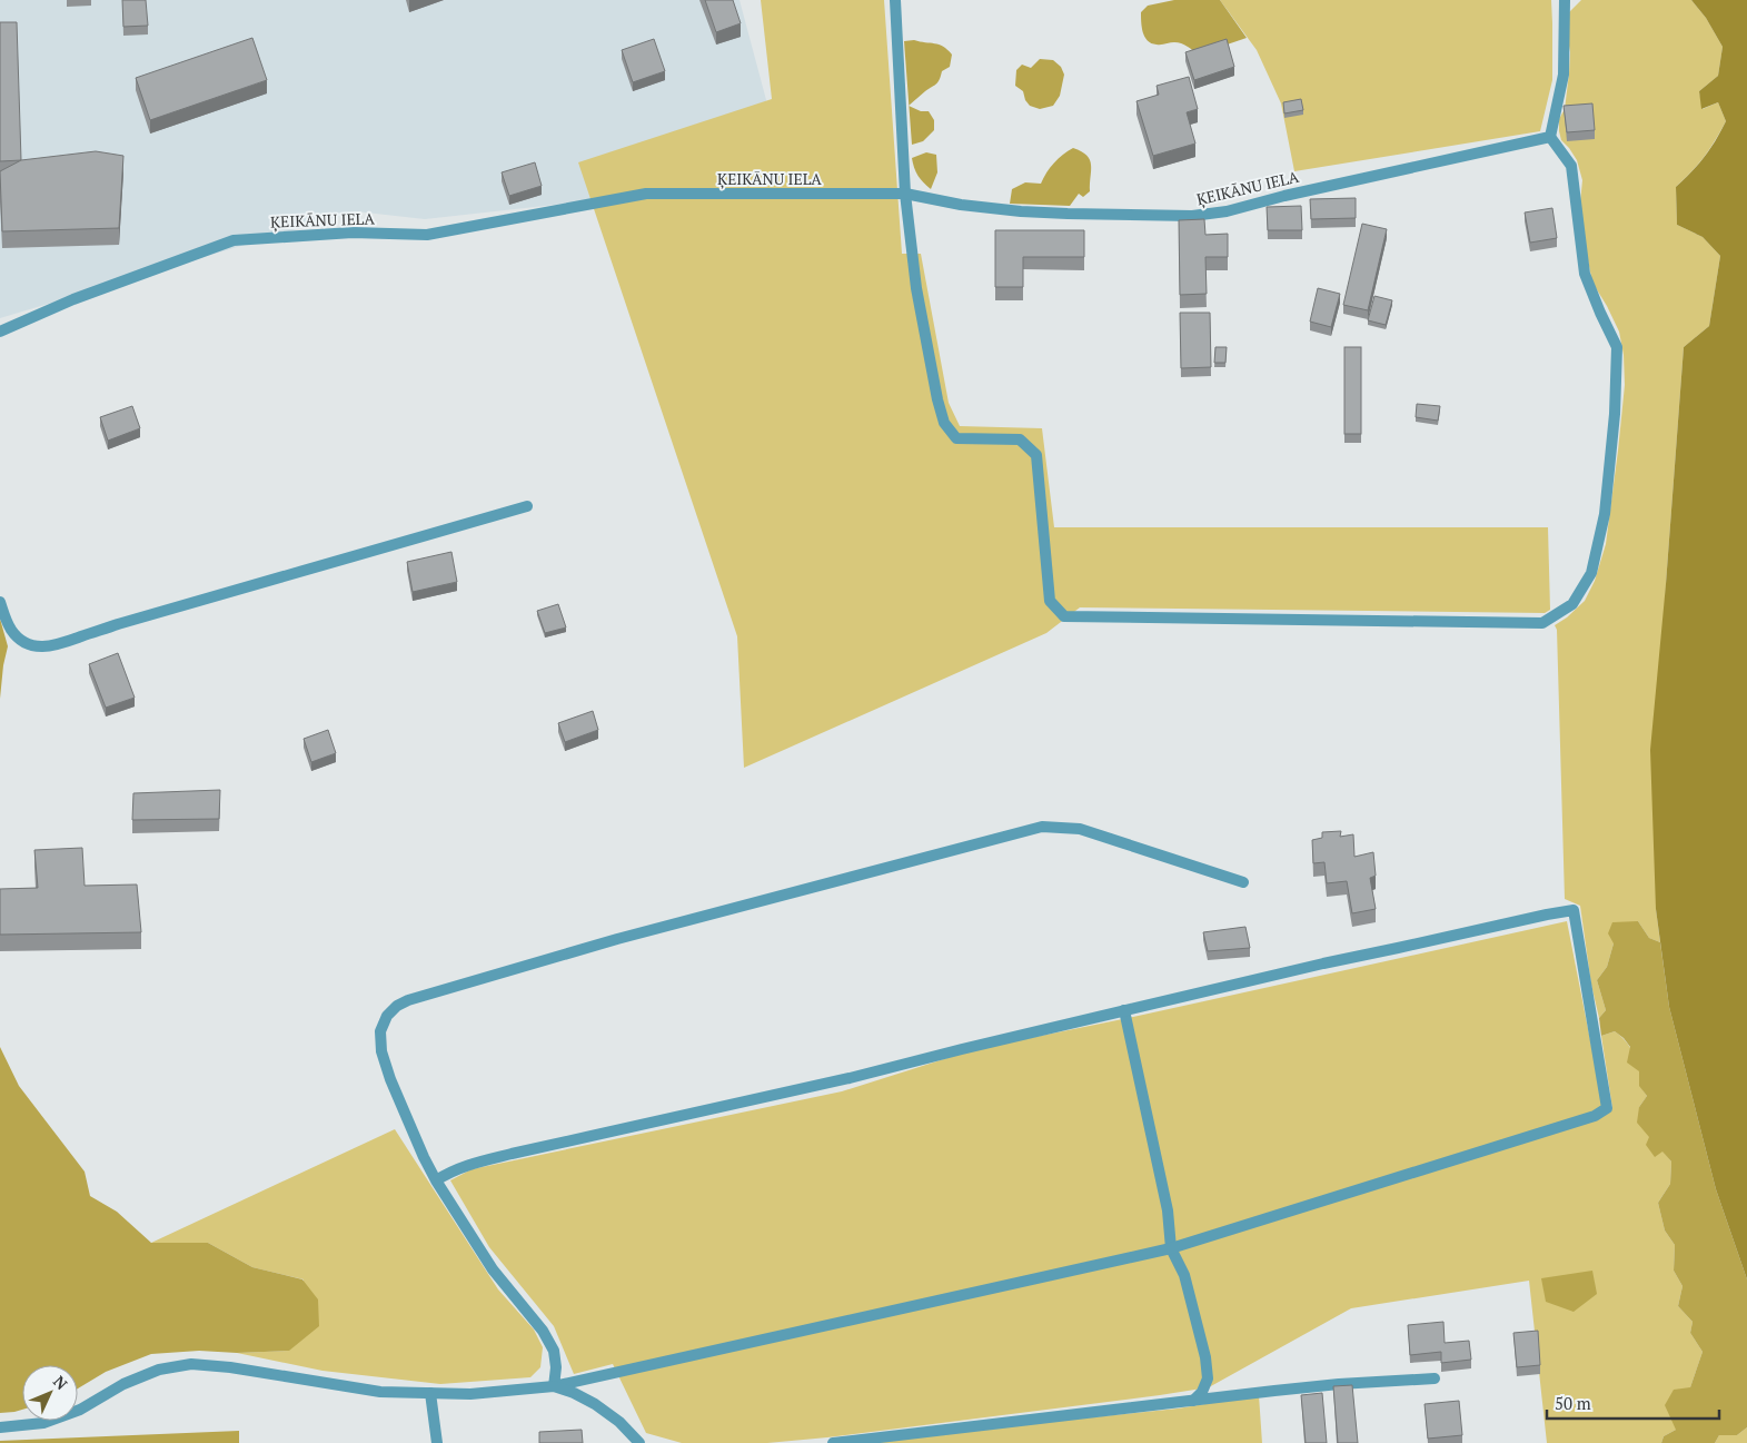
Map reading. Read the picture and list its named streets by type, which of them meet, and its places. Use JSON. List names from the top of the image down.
{
  "streets": {
    "street": ["ĶEIKĀNU IELA"]
  },
  "scale_bar": "50 m",
  "north": "top right"
}
